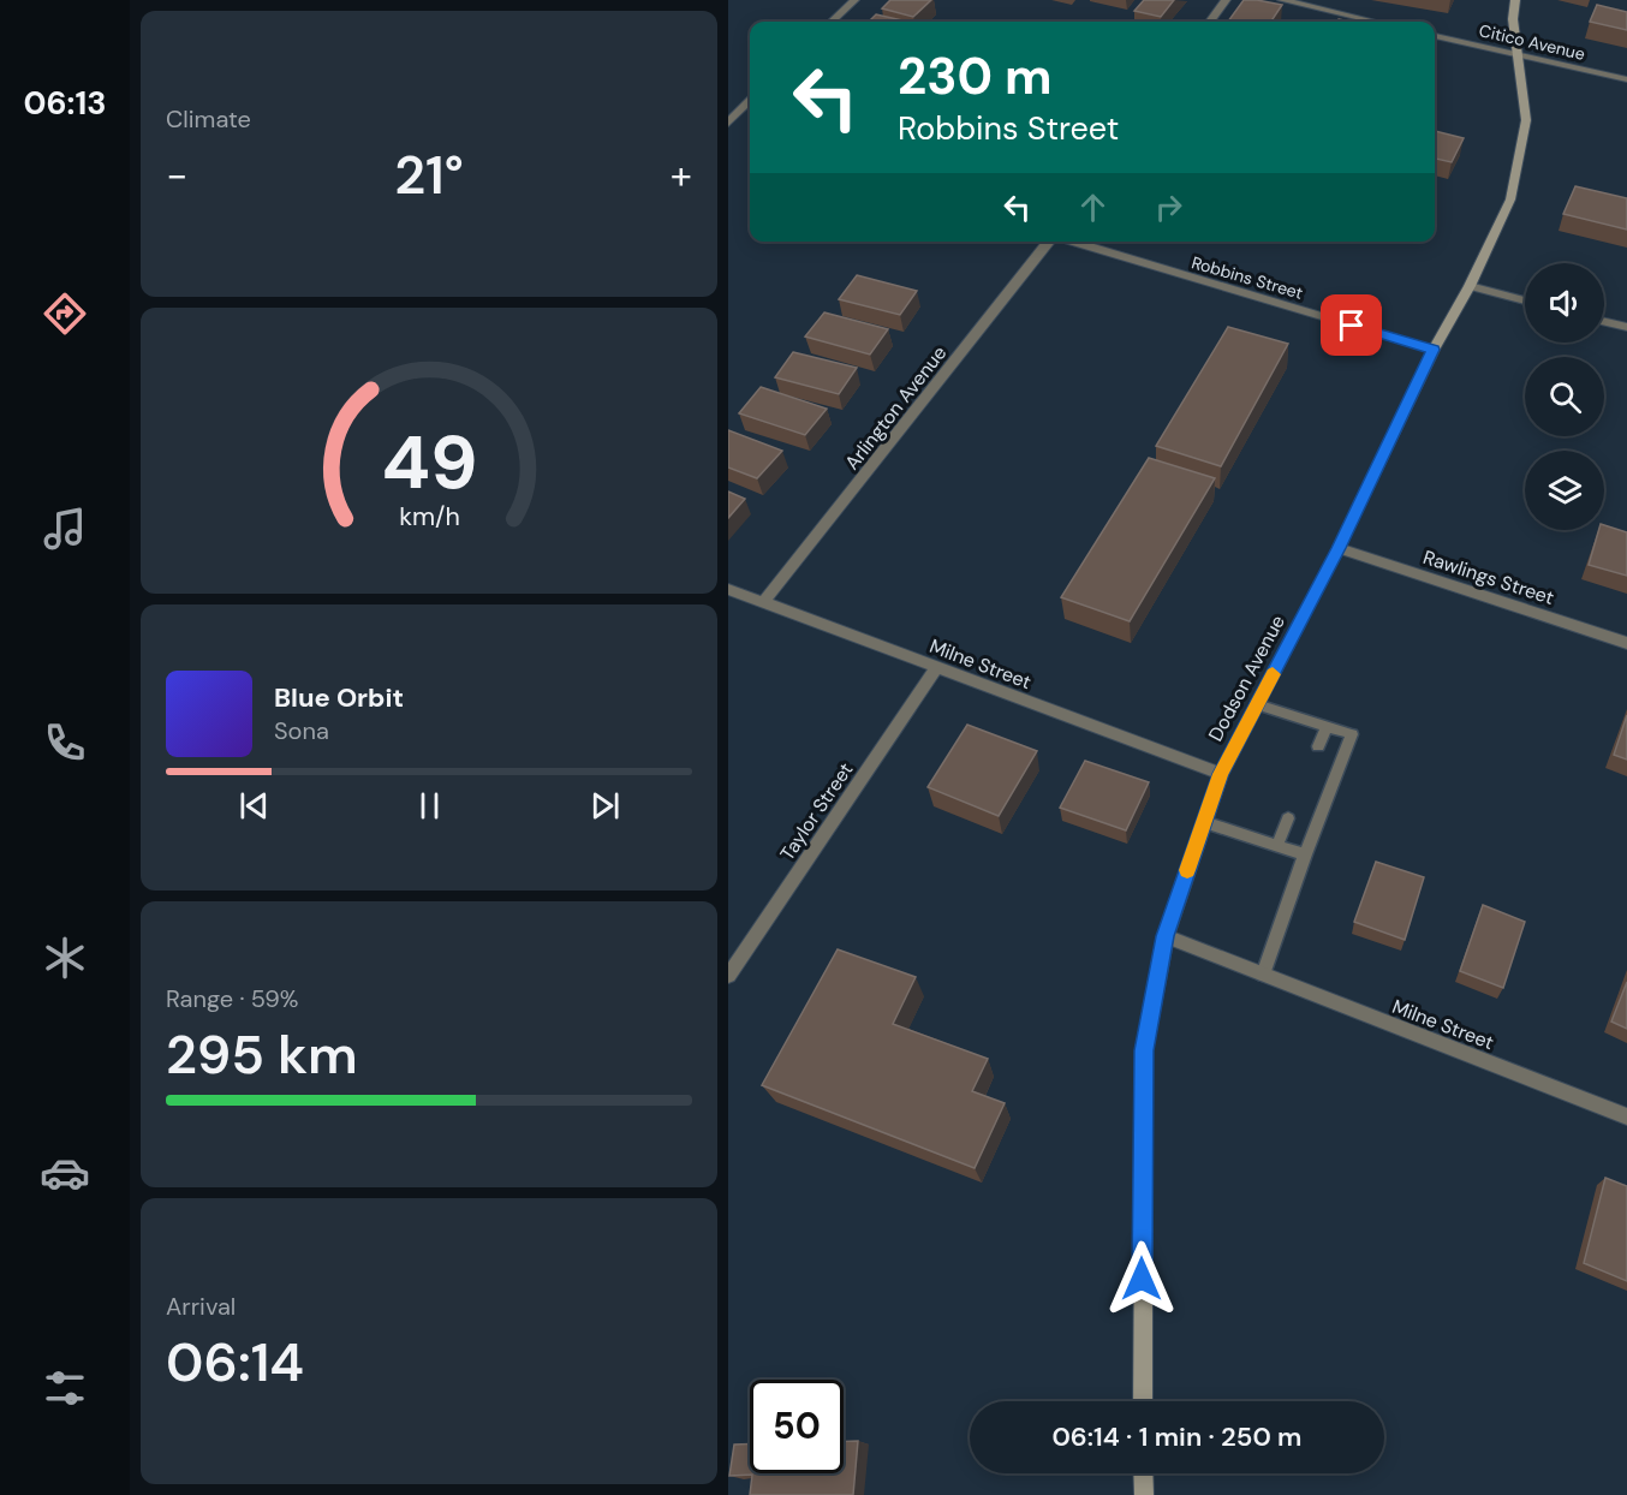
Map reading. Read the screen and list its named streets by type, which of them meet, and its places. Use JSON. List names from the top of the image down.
{
  "streets": {
    "main road": ["Dodson Avenue"],
    "street": [
      "Citico Avenue",
      "Robbins Street",
      "Arlington Avenue",
      "Rawlings Street",
      "Milne Street",
      "Taylor Street"
    ]
  },
  "crossings": [
    ["Citico Avenue", "Dodson Avenue"],
    ["Robbins Street", "Dodson Avenue"],
    ["Arlington Avenue", "Milne Street"],
    ["Rawlings Street", "Dodson Avenue"],
    ["Milne Street", "Dodson Avenue"],
    ["Milne Street", "Taylor Street"]
  ],
  "page": {
    "tabs": "06:13",
    "tile": [
      "Climate",
      ["Range · 59%", "295 km"],
      ["Arrival", "06:14"]
    ],
    "turn": ["230 m", "Robbins Street"],
    "heat": ["−", "21°", "+"],
    "song": ["Blue Orbit", "Sona"],
    "limit": "50",
    "trip": "06:14 · 1 min · 250 m",
    "gauge": ["49", "km/h"]
  }
}
